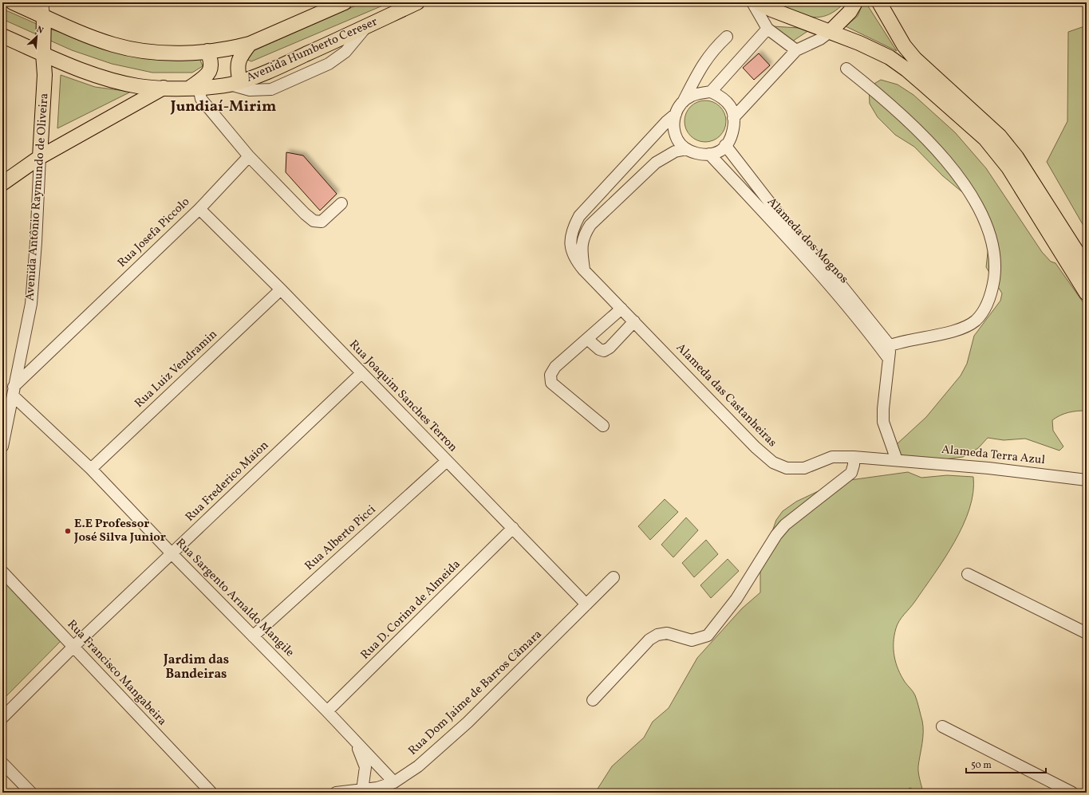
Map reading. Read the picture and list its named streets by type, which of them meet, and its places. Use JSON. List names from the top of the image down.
{
  "streets": {
    "main road": ["Avenida Humberto Cereser", "Avenida Antônio Raymundo de Oliveira"],
    "street": [
      "Rua Josefa Piccolo",
      "Alameda dos Mognos",
      "Rua Luiz Vendramin",
      "Alameda das Castanheiras",
      "Rua Joaquim Sanches Terron",
      "Alameda Terra Azul",
      "Rua Frederico Maion",
      "Rua Alberto Picci",
      "Rua Sargento Arnaldo Mangile",
      "Rua D. Corina de Almeida",
      "Rua Francisco Mangabeira",
      "Rua Dom Jaime de Barros Câmara"
    ]
  },
  "crossings": [
    ["Avenida Humberto Cereser", "Avenida Antônio Raymundo de Oliveira"],
    ["Avenida Antônio Raymundo de Oliveira", "Rua Josefa Piccolo"],
    ["Avenida Antônio Raymundo de Oliveira", "Rua Sargento Arnaldo Mangile"],
    ["Rua Josefa Piccolo", "Rua Joaquim Sanches Terron"],
    ["Rua Josefa Piccolo", "Rua Sargento Arnaldo Mangile"],
    ["Alameda dos Mognos", "Alameda das Castanheiras"],
    ["Rua Luiz Vendramin", "Rua Joaquim Sanches Terron"],
    ["Rua Luiz Vendramin", "Rua Sargento Arnaldo Mangile"],
    ["Alameda das Castanheiras", "Alameda Terra Azul"],
    ["Rua Joaquim Sanches Terron", "Rua Frederico Maion"],
    ["Rua Joaquim Sanches Terron", "Rua Alberto Picci"],
    ["Rua Joaquim Sanches Terron", "Rua D. Corina de Almeida"],
    ["Rua Joaquim Sanches Terron", "Rua Dom Jaime de Barros Câmara"],
    ["Rua Frederico Maion", "Rua Sargento Arnaldo Mangile"],
    ["Rua Frederico Maion", "Rua Francisco Mangabeira"],
    ["Rua Alberto Picci", "Rua Sargento Arnaldo Mangile"],
    ["Rua Sargento Arnaldo Mangile", "Rua D. Corina de Almeida"],
    ["Rua Sargento Arnaldo Mangile", "Rua Dom Jaime de Barros Câmara"]
  ],
  "districts": ["Jundiaí-Mirim", "Jardim das Bandeiras"],
  "places": ["E.E Professor José Silva Junior"],
  "scale_bar": "50 m",
  "north": "top right"
}
